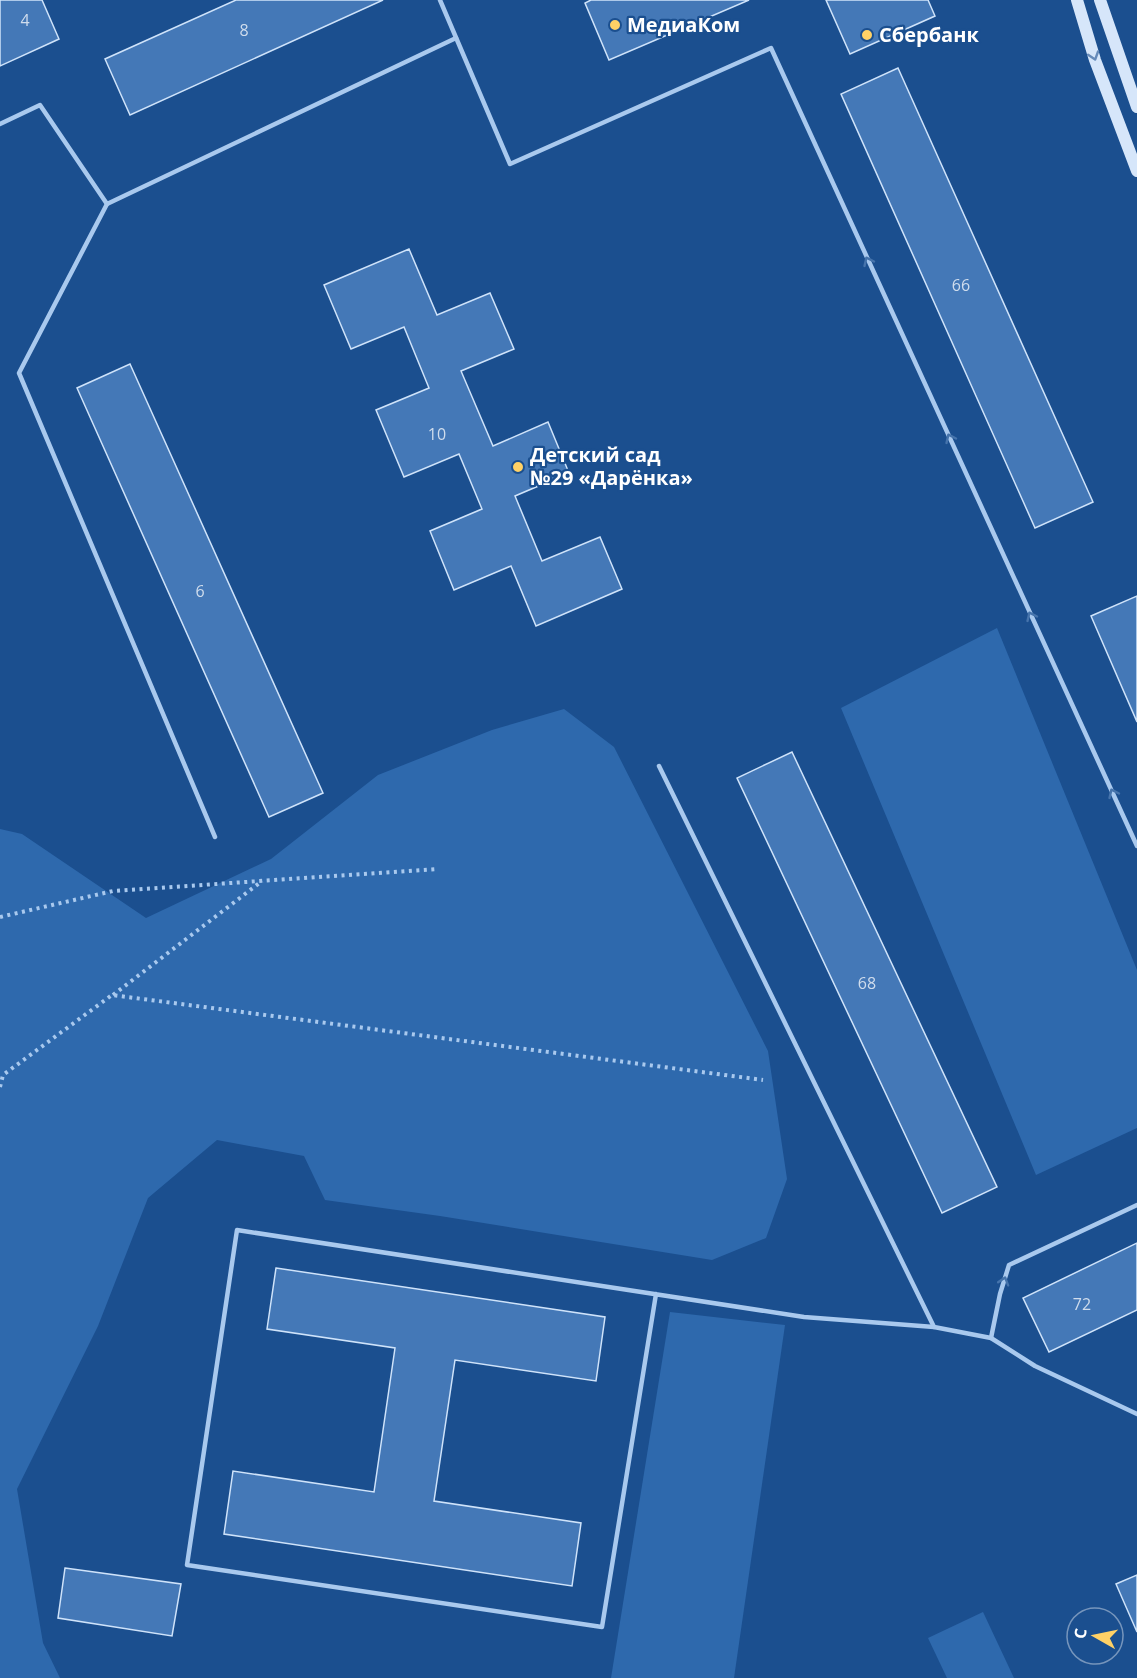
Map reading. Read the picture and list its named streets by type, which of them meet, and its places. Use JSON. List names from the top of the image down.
{
  "places": ["МедиаКом", "Сбербанк", "Детский сад №29 «Дарёнка»"],
  "house_numbers": [
    "4",
    "8",
    "66",
    "10",
    "6",
    "68",
    "72"
  ],
  "north": "left"
}
